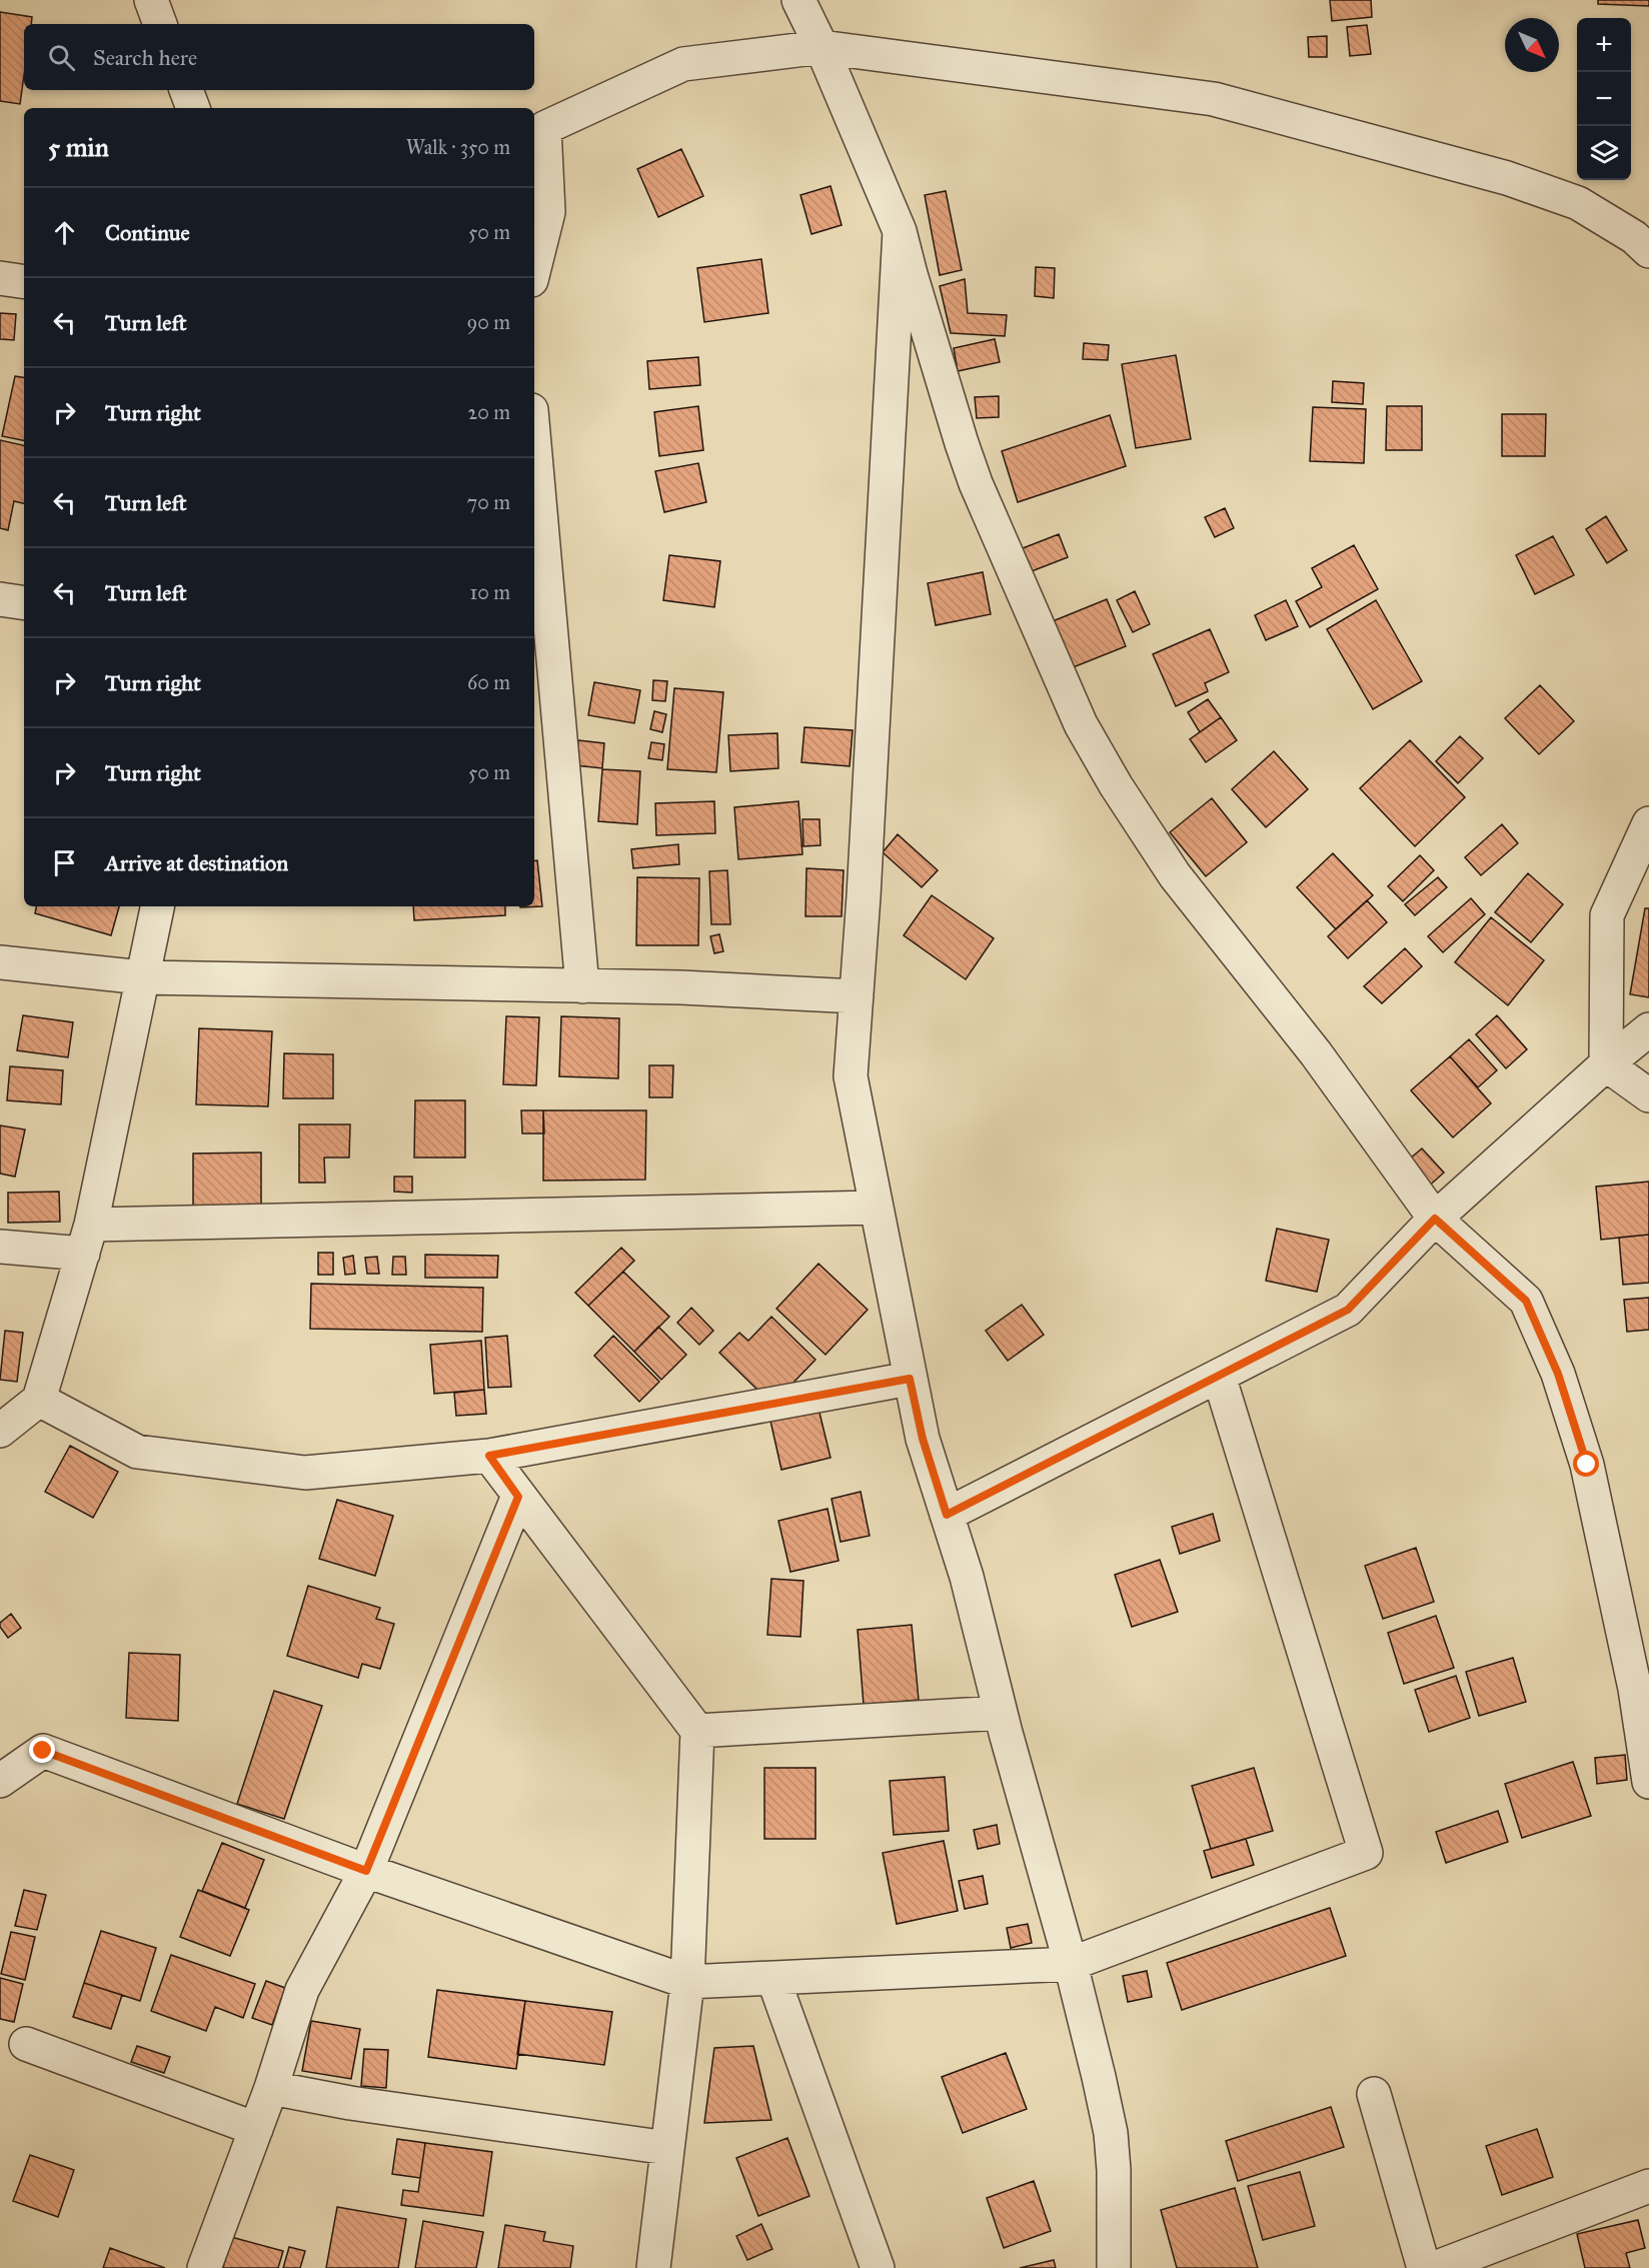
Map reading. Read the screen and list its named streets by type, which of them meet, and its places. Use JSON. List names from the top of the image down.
{
  "north": "bottom right",
  "page": {
    "map_buttons": ["+", "−"],
    "search": "Search here",
    "heading": ["5 min", "Walk · 350 m"],
    "list": [
      ["Continue", "50 m"],
      ["Turn left", "90 m"],
      ["Turn right", "20 m"],
      ["Turn left", "70 m"],
      ["Turn left", "10 m"],
      ["Turn right", "60 m"],
      ["Turn right", "50 m"],
      "Arrive at destination"
    ]
  }
}
